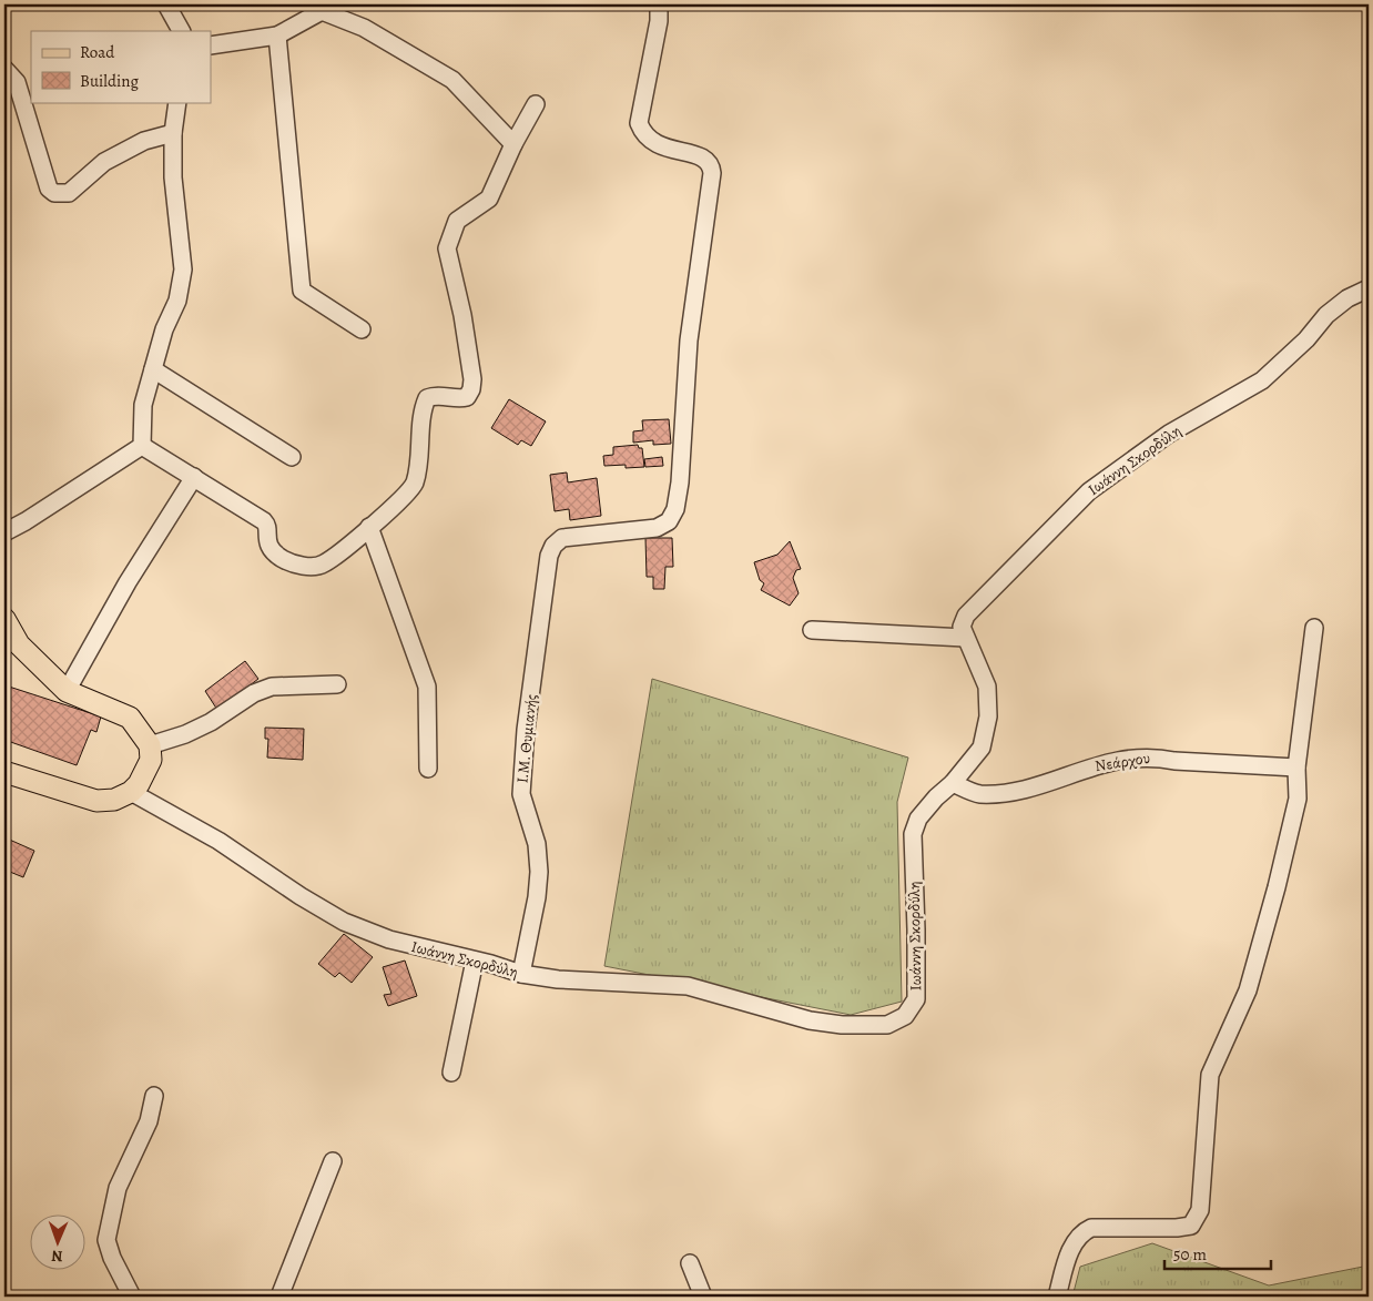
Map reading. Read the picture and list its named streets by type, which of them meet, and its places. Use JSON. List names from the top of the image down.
{
  "streets": {
    "street": ["Ιωάννη Σκορδύλη", "Ι.Μ. Θυμιανής", "Νεάρχου"]
  },
  "crossings": [
    ["Ιωάννη Σκορδύλη", "Ι.Μ. Θυμιανής"],
    ["Ιωάννη Σκορδύλη", "Νεάρχου"]
  ],
  "legend": ["Road", "Building"],
  "scale_bar": "50 m",
  "north": "bottom"
}
